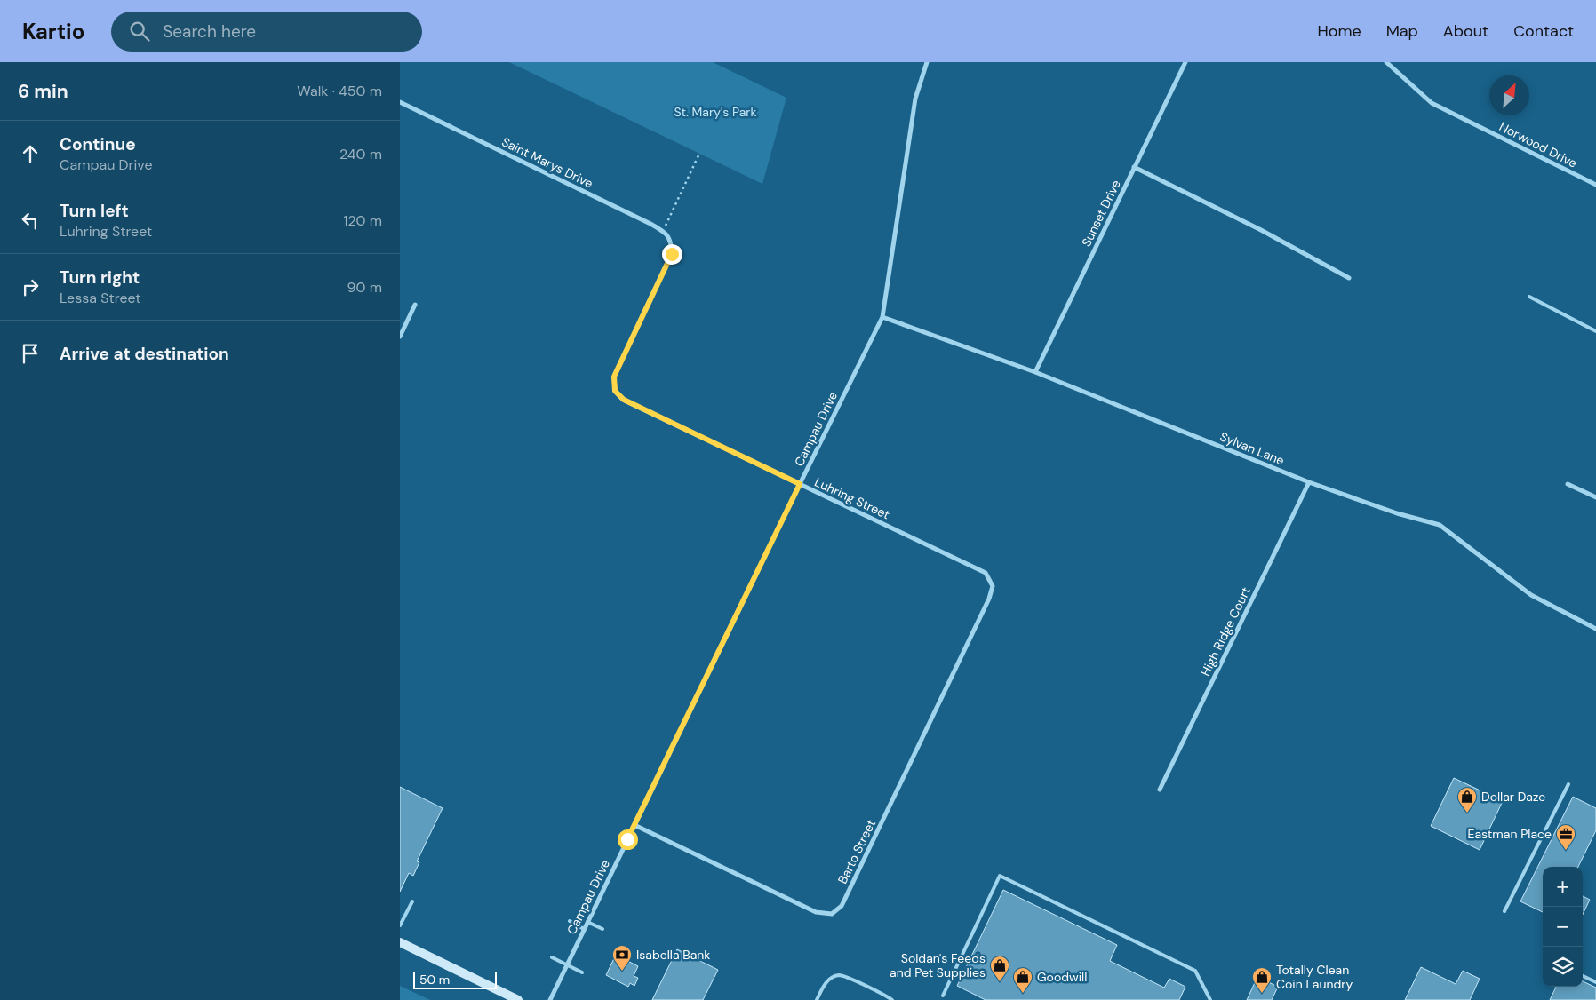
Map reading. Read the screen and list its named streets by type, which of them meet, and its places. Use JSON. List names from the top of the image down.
{
  "streets": {
    "street": [
      "Norwood Drive",
      "Saint Marys Drive",
      "Sunset Drive",
      "Campau Drive",
      "Sylvan Lane",
      "Luhring Street",
      "High Ridge Court",
      "Barto Street"
    ]
  },
  "crossings": [
    ["Saint Marys Drive", "Luhring Street"],
    ["Sunset Drive", "Sylvan Lane"],
    ["Campau Drive", "Sylvan Lane"],
    ["Campau Drive", "Luhring Street"],
    ["Campau Drive", "Barto Street"],
    ["Sylvan Lane", "High Ridge Court"],
    ["Luhring Street", "Barto Street"]
  ],
  "parks": ["St. Mary's Park"],
  "places": {
    "shop": [
      "Dollar Daze",
      "Soldan's Feeds and Pet Supplies",
      "Goodwill",
      "Totally Clean Coin Laundry"
    ],
    "office": ["Eastman Place"],
    "bank": ["Isabella Bank"]
  },
  "scale_bar": "50 m",
  "north": "top right",
  "page": {
    "header": "Kartio",
    "search": "Search here",
    "nav": [
      "Home",
      "Map",
      "About",
      "Contact"
    ],
    "heading": ["6 min", "Walk · 450 m"],
    "list": [
      ["Continue", "Campau Drive", "240 m"],
      ["Turn left", "Luhring Street", "120 m"],
      ["Turn right", "Lessa Street", "90 m"],
      "Arrive at destination"
    ],
    "map_buttons": ["+", "−"],
    "scale": "50 m"
  }
}
